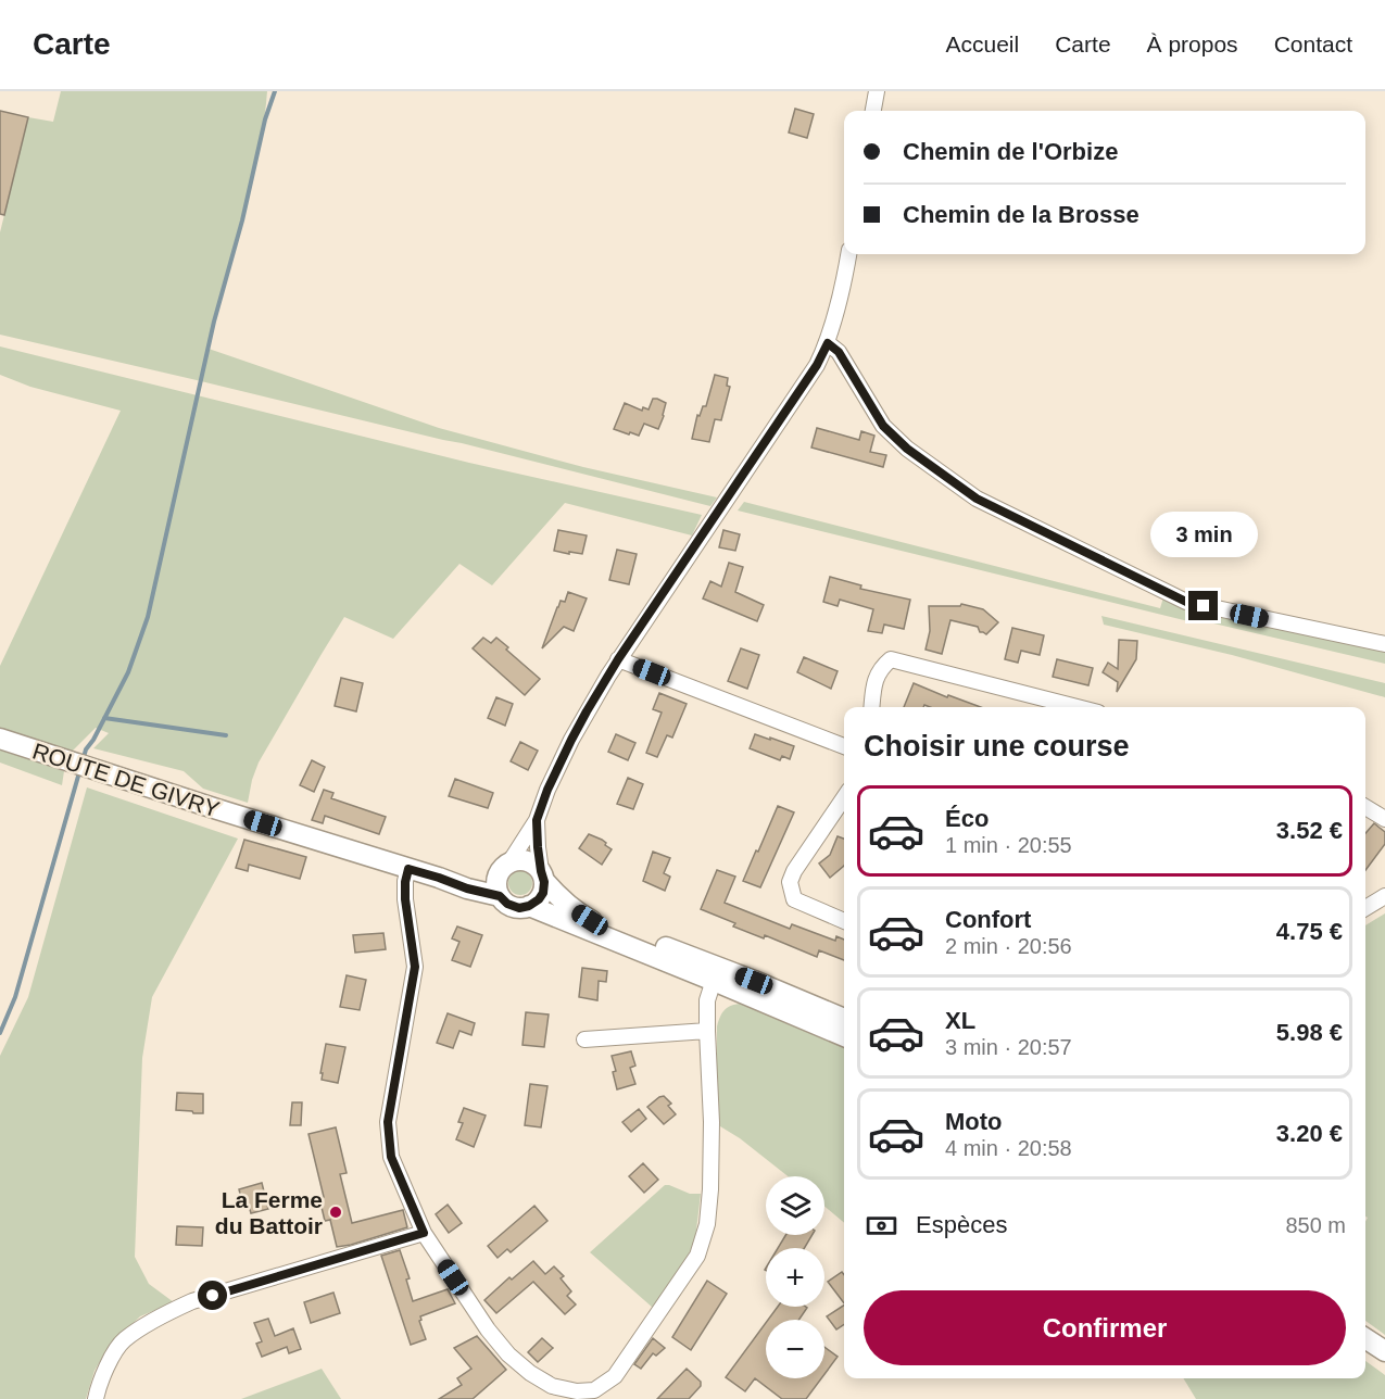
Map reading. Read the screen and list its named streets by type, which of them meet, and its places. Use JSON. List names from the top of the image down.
{
  "streets": {
    "main road": ["ROUTE DE GIVRY"]
  },
  "places": ["La Ferme du Battoir"],
  "page": {
    "header": "Carte",
    "nav": [
      "Accueil",
      "Carte",
      "À propos",
      "Contact"
    ],
    "banner": ["Chemin de l'Orbize", "Chemin de la Brosse"],
    "bubble": "3 min",
    "heading": "Choisir une course",
    "list": [
      {
        "name": "Éco",
        "note": "1 min · 20:55",
        "value": "3.52 €"
      },
      {
        "name": "Confort",
        "note": "2 min · 20:56",
        "value": "4.75 €"
      },
      {
        "name": "XL",
        "note": "3 min · 20:57",
        "value": "5.98 €"
      },
      {
        "name": "Moto",
        "note": "4 min · 20:58",
        "value": "3.20 €"
      }
    ],
    "map_buttons": ["+", "−"],
    "pay": ["Espèces", "850 m"],
    "buttons": "Confirmer"
  }
}
